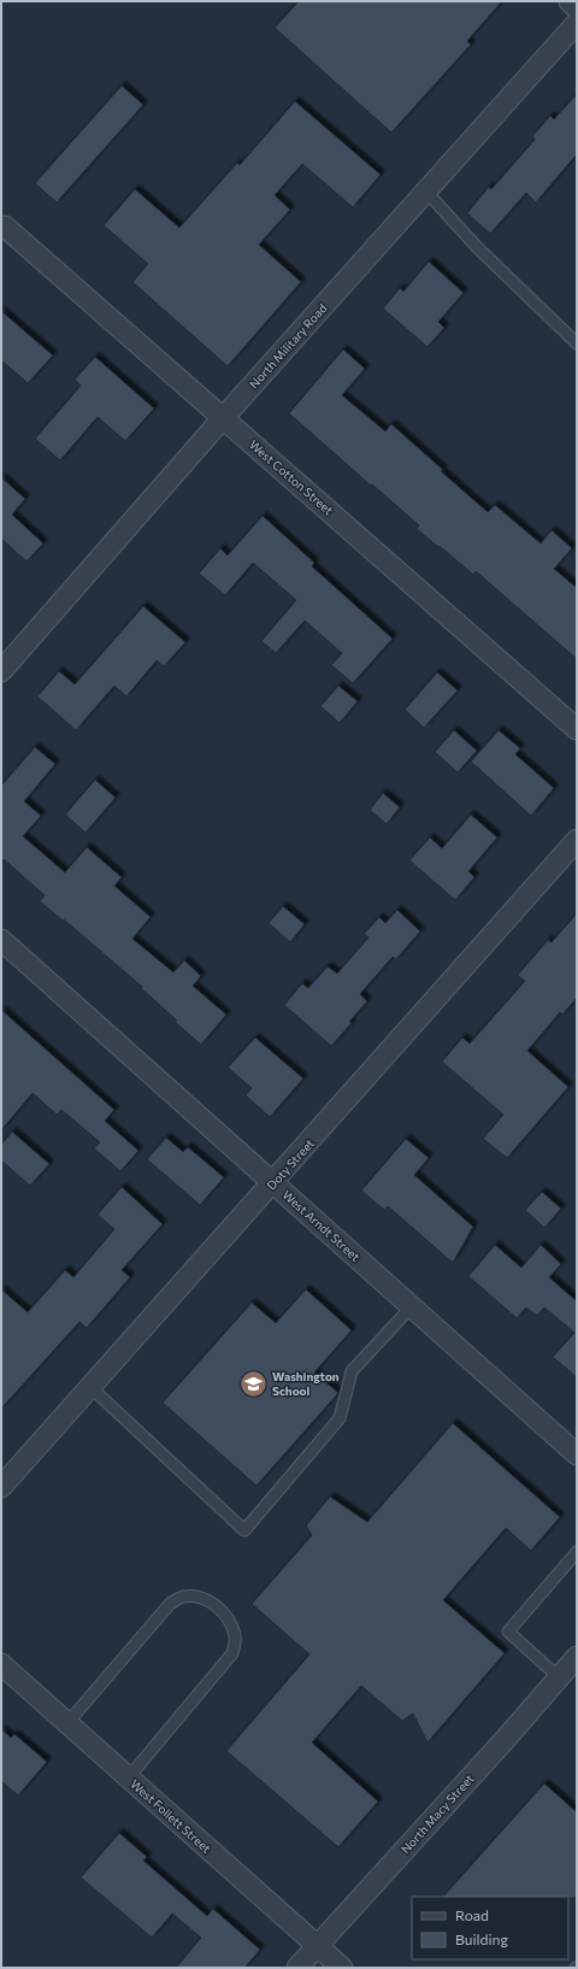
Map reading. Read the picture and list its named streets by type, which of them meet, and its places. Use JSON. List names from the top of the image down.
{
  "streets": {
    "street": [
      "North Military Road",
      "West Cotton Street",
      "Doty Street",
      "West Arndt Street",
      "North Macy Street",
      "West Follett Street"
    ]
  },
  "crossings": [
    ["North Military Road", "West Cotton Street"],
    ["Doty Street", "West Arndt Street"],
    ["North Macy Street", "West Follett Street"]
  ],
  "places": {
    "school or university": ["Washington School"]
  },
  "legend": ["Road", "Building"]
}
